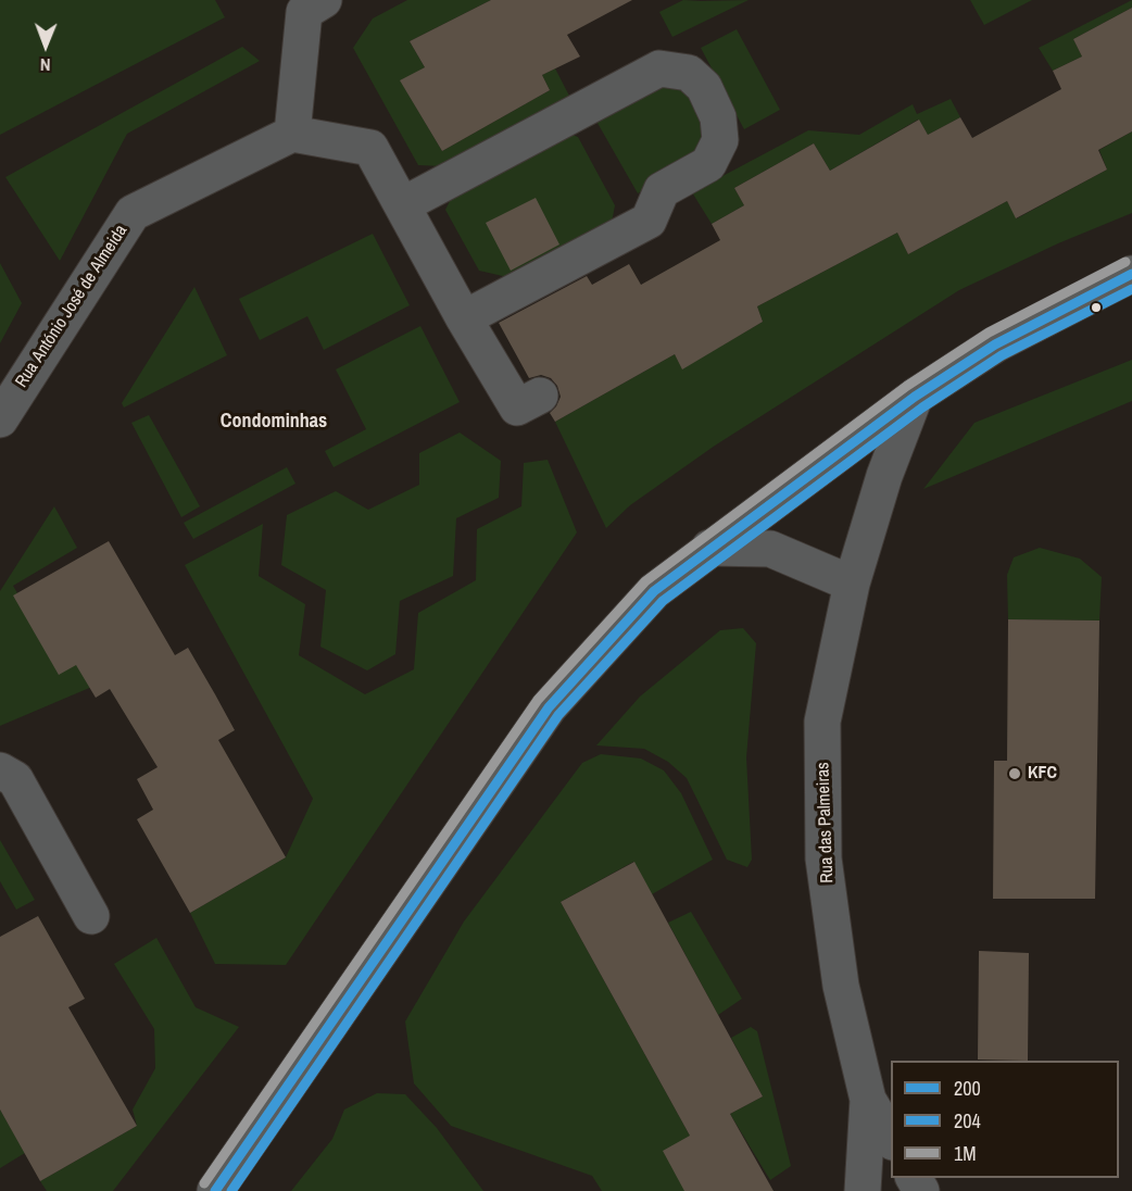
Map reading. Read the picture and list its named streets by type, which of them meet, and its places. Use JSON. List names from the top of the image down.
{
  "streets": {
    "street": ["Rua António José de Almeida", "Rua das Palmeiras"]
  },
  "districts": ["Condominhas"],
  "places": ["KFC"],
  "lines": ["transit line 1M", "transit line 200", "transit line 204"],
  "legend": ["200", "204", "1M"],
  "north": "bottom"
}
